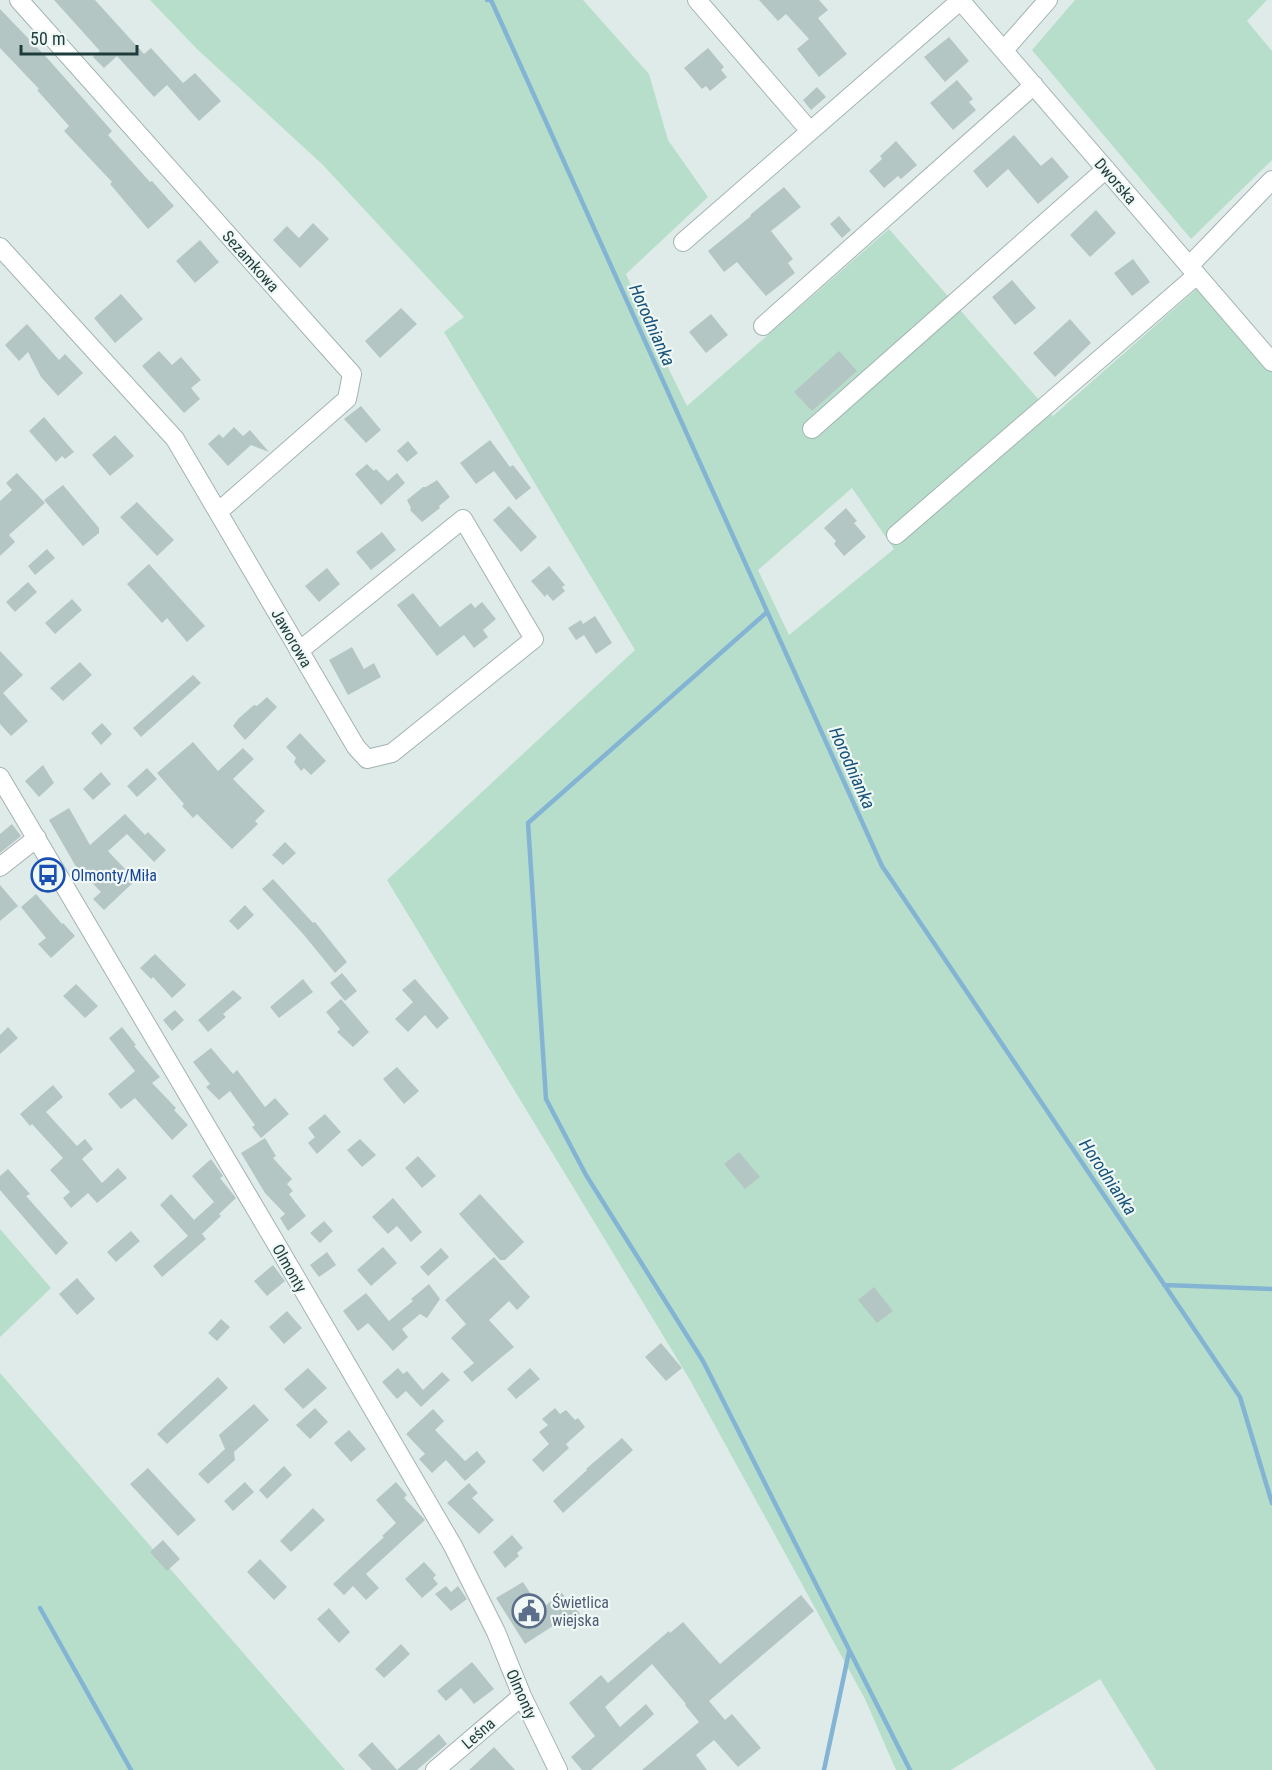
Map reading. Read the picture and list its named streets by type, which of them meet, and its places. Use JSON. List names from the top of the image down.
{
  "streets": {
    "street": [
      "Dworska",
      "Sezamkowa",
      "Jaworowa",
      "Olmonty",
      "Leśna"
    ]
  },
  "crossings": [
    ["Sezamkowa", "Jaworowa"],
    ["Olmonty", "Leśna"]
  ],
  "water": ["Horodnianka"],
  "places": {
    "bus stop": ["Olmonty/Miła"],
    "public building": ["Świetlica wiejska"]
  },
  "scale_bar": "50 m"
}
